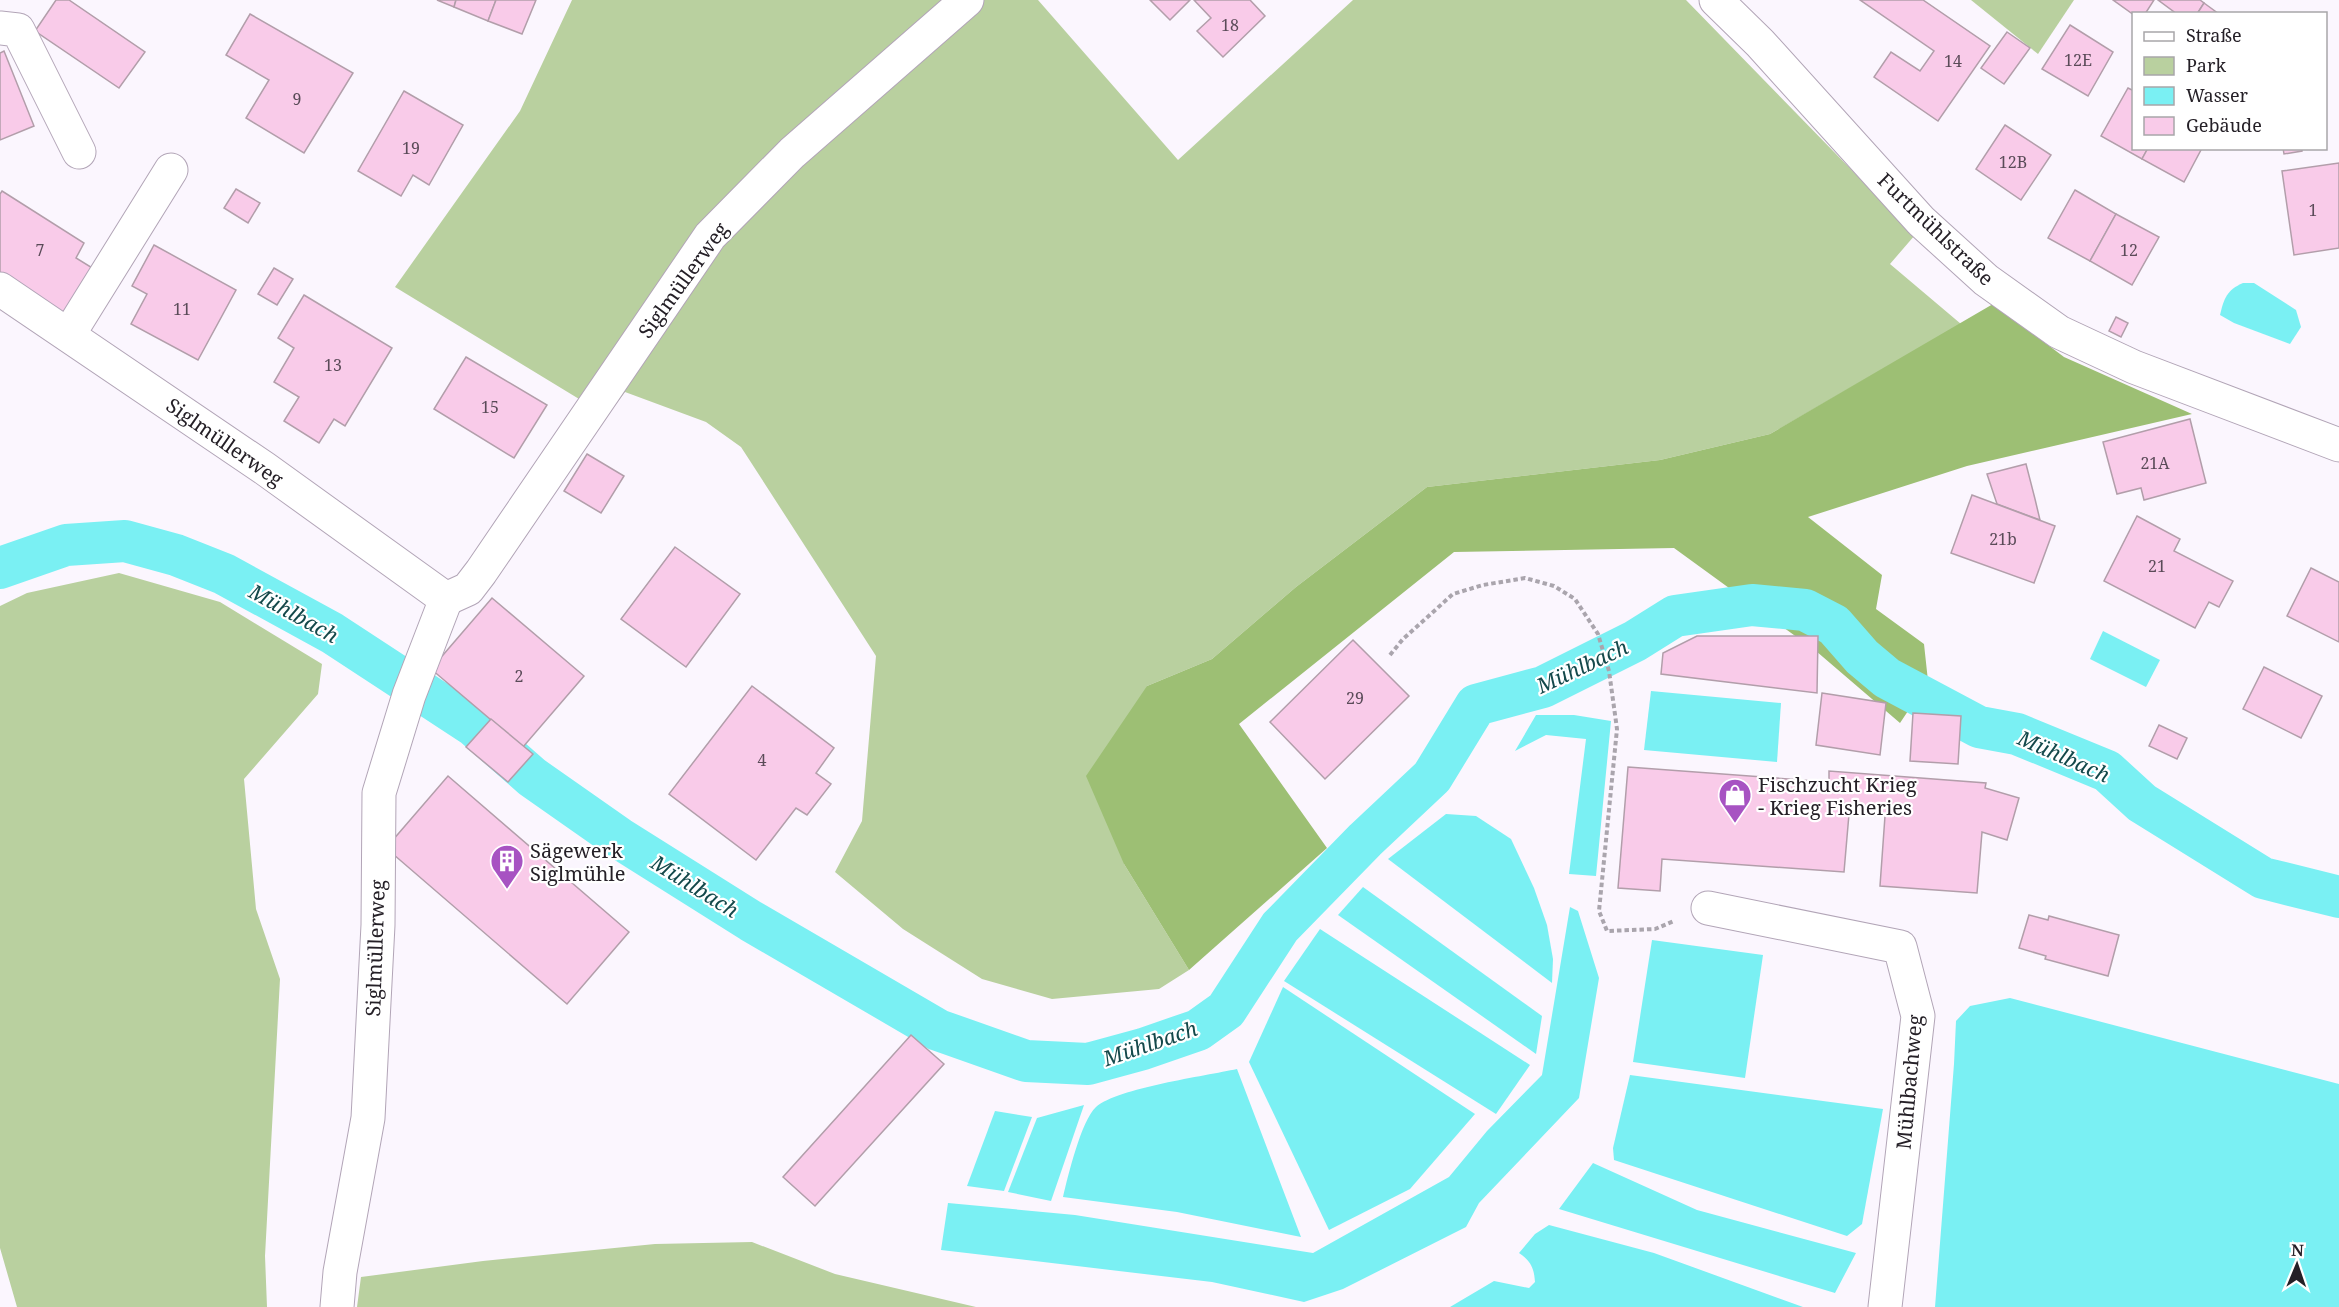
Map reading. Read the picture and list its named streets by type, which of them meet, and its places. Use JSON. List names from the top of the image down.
{
  "streets": {
    "street": ["Furtmühlstraße", "Siglmüllerweg", "Mühlbachweg"]
  },
  "water": ["Mühlbach"],
  "places": {
    "shop": ["Fischzucht Krieg - Krieg Fisheries"],
    "building": ["Sägewerk Siglmühle"]
  },
  "house_numbers": [
    "18",
    "12E",
    "14",
    "9",
    "19",
    "12B",
    "1",
    "7",
    "12",
    "11",
    "13",
    "15",
    "21A",
    "21b",
    "21",
    "2",
    "29",
    "4"
  ],
  "legend": [
    "Straße",
    "Park",
    "Wasser",
    "Gebäude"
  ],
  "north": "top"
}
